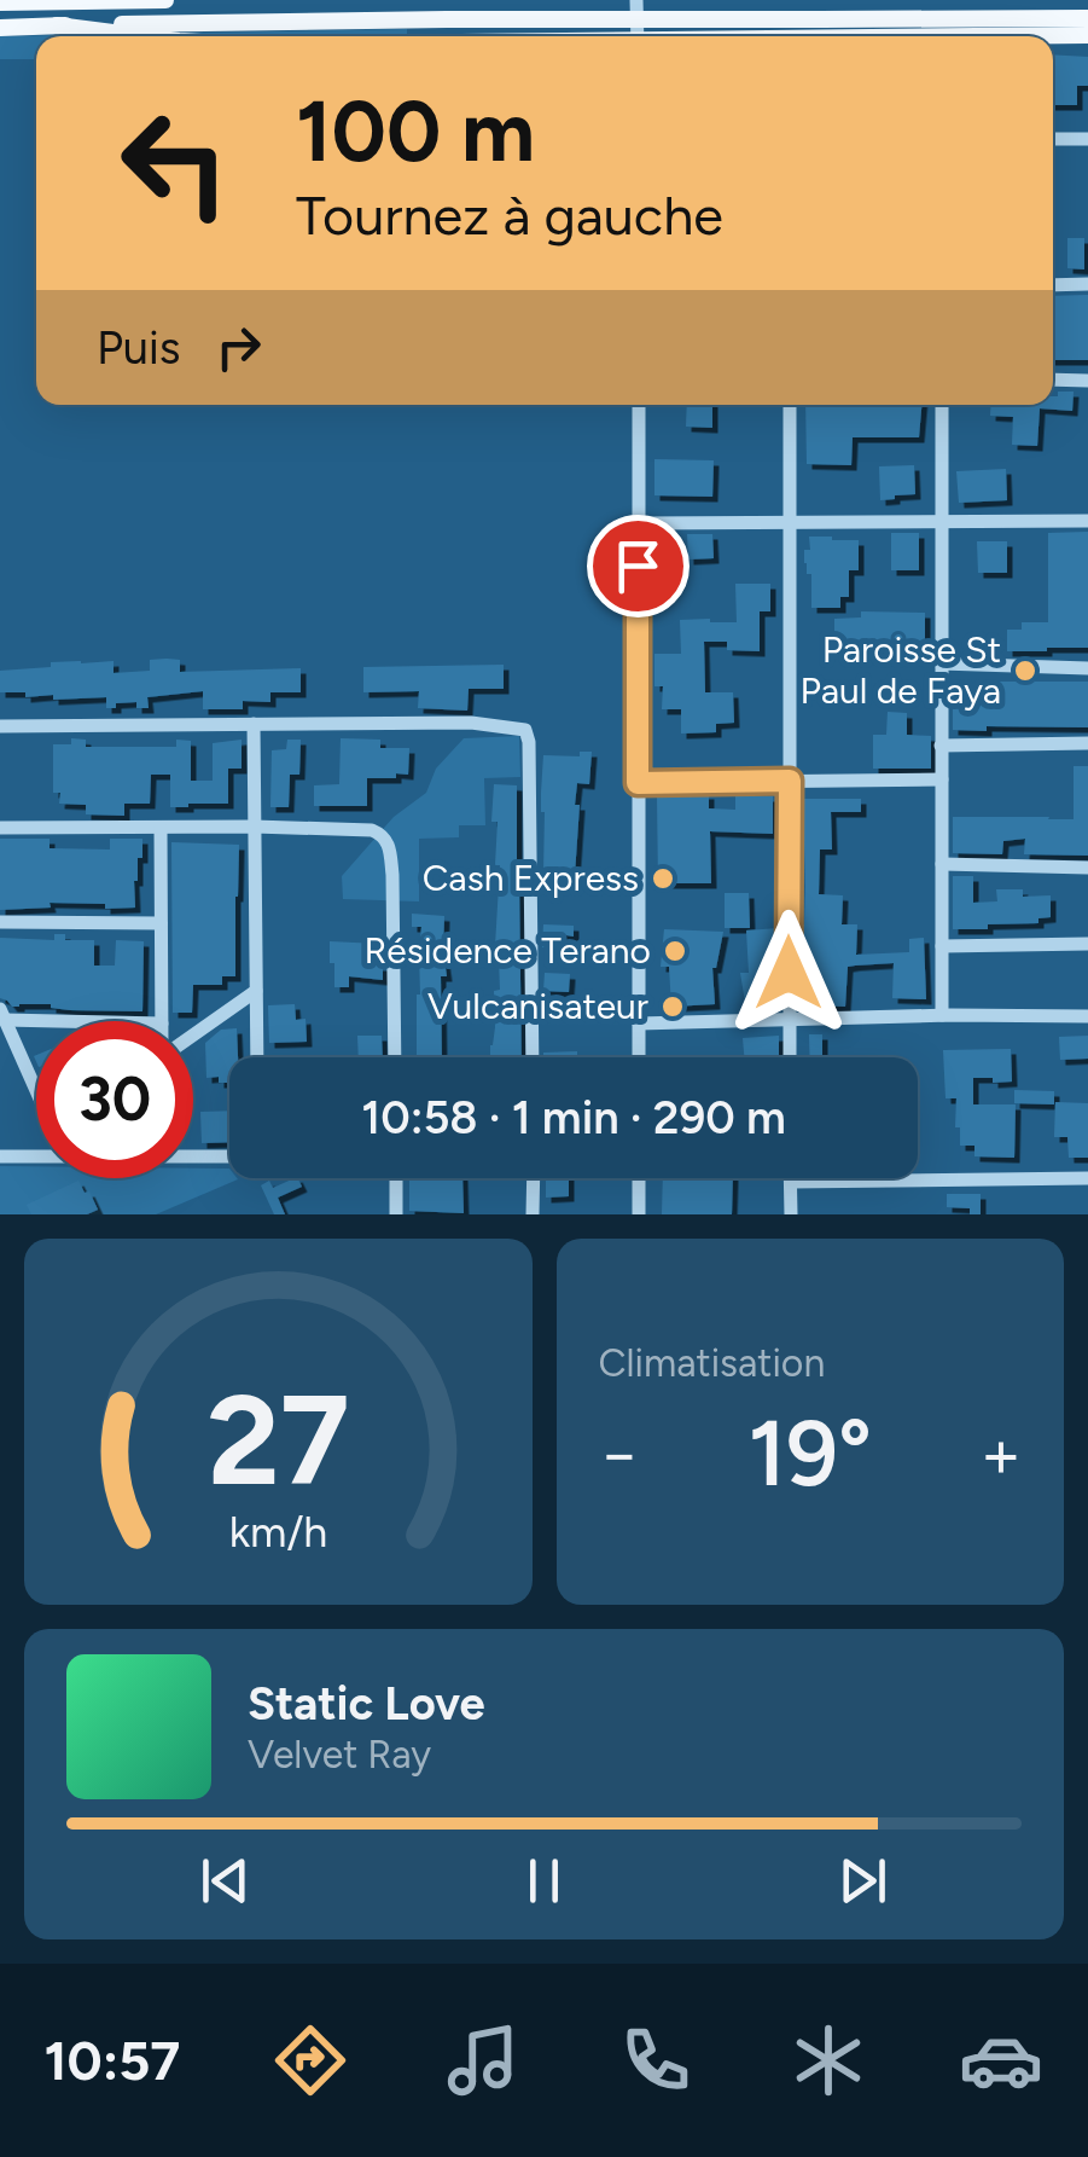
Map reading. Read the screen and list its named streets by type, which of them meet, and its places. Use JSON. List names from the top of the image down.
{
  "places": [
    "Paroisse St Paul de Faya",
    "Cash Express",
    "Résidence Terano",
    "Vulcanisateur"
  ],
  "page": {
    "turn": ["100 m", "Tournez à gauche"],
    "then": "Puis",
    "limit": "30",
    "trip": "10:58 · 1 min · 290 m",
    "tile": "Climatisation",
    "heat": ["−", "19°", "+"],
    "song": ["Static Love", "Velvet Ray"],
    "tabs": "10:57",
    "gauge": ["27", "km/h"]
  }
}
